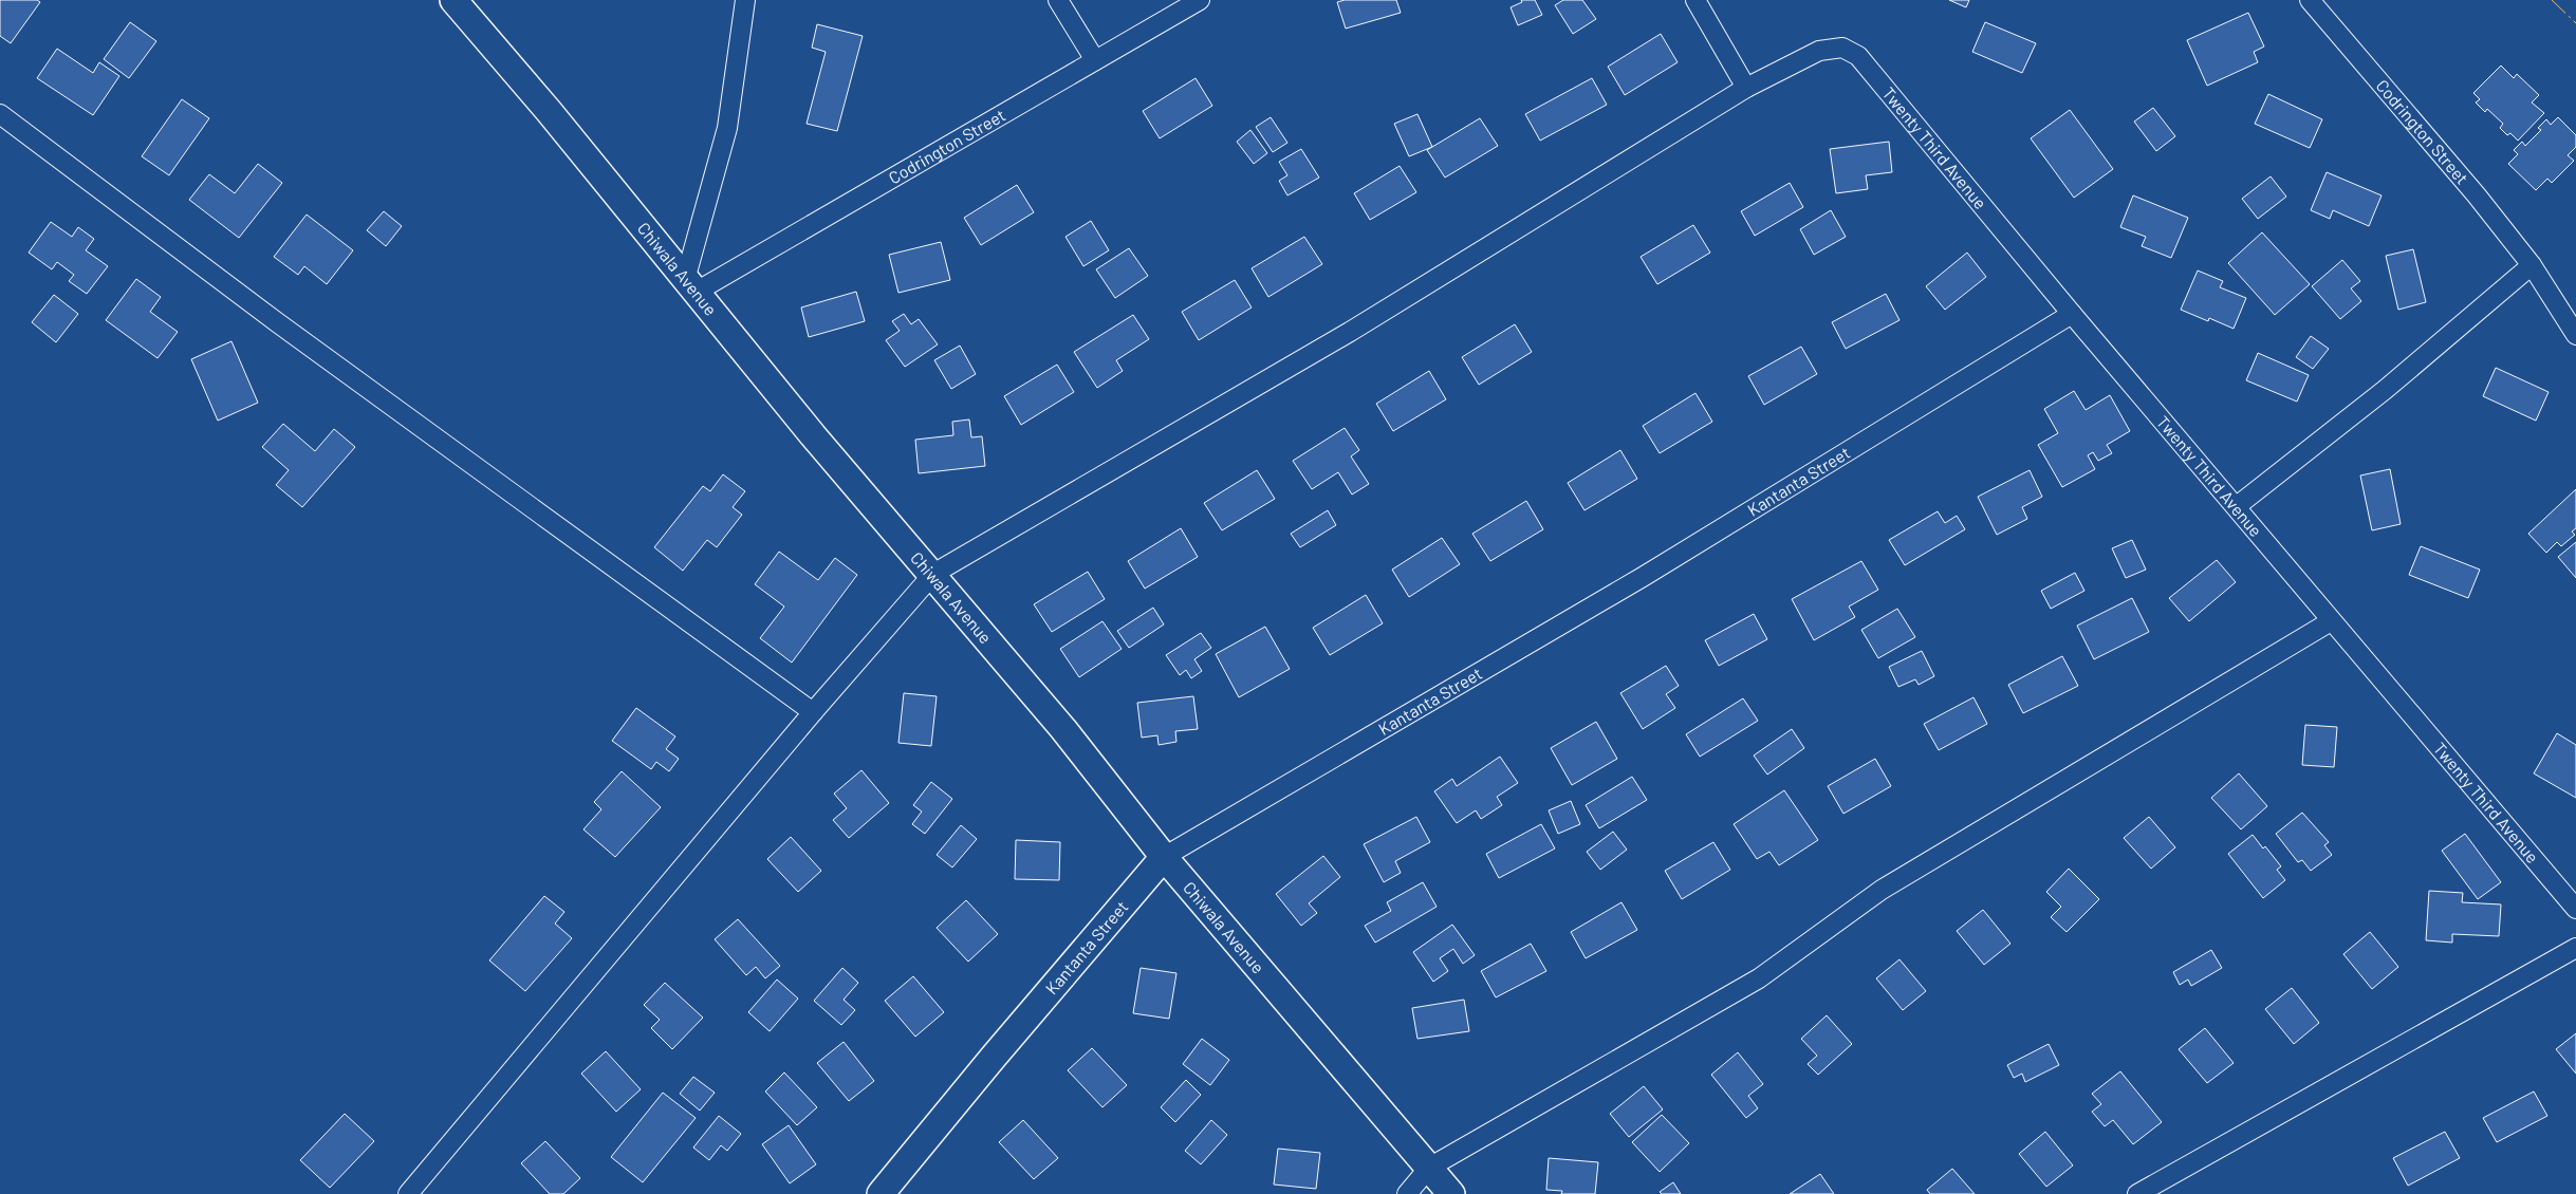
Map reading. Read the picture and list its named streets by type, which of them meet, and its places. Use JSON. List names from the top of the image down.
{
  "streets": {
    "main road": ["Chiwala Avenue", "Kantanta Street"],
    "street": ["Codrington Street", "Twenty Third Avenue"]
  },
  "crossings": [
    ["Codrington Street", "Chiwala Avenue"],
    ["Twenty Third Avenue", "Kantanta Street"],
    ["Chiwala Avenue", "Kantanta Street"]
  ]
}
